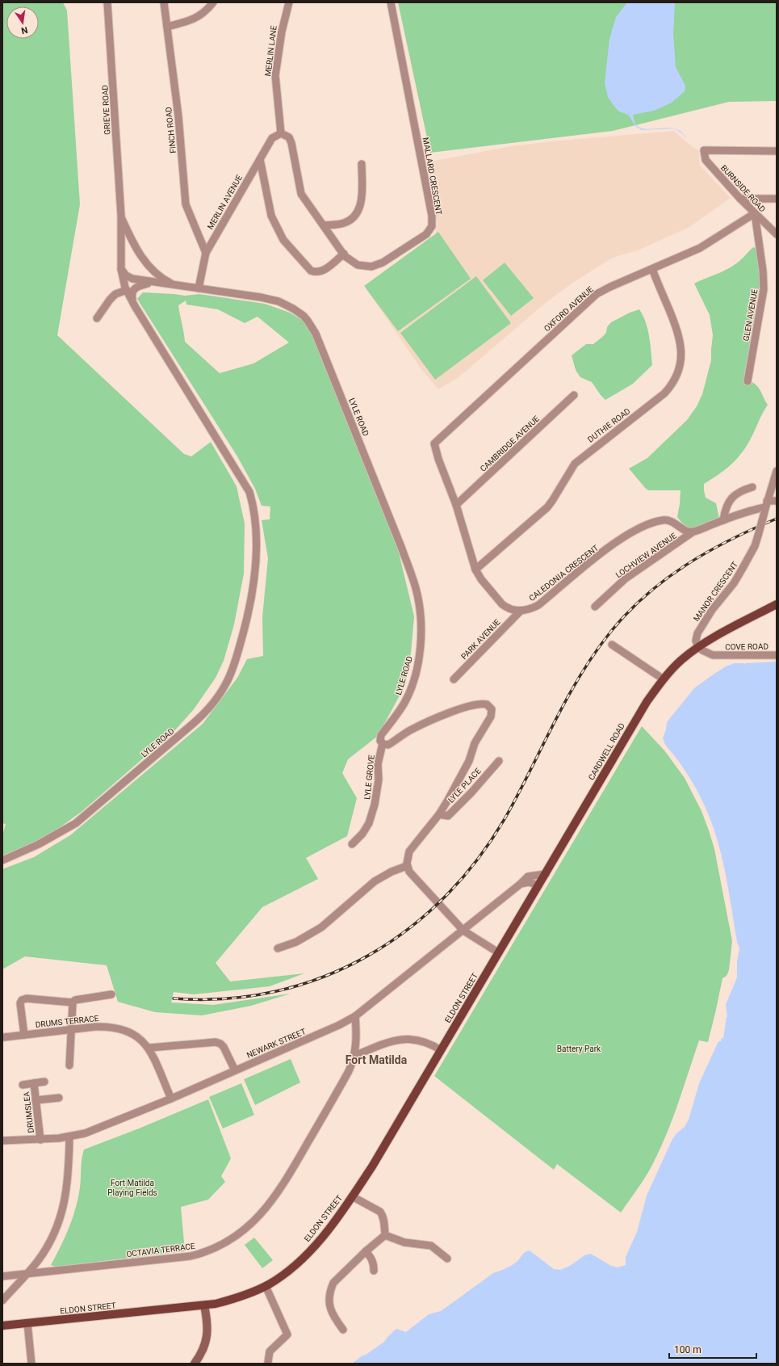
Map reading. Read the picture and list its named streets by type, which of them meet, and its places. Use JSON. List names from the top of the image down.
{
  "streets": {
    "main road": ["CARDWELL ROAD", "ELDON STREET"],
    "street": [
      "MERLIN LANE",
      "GRIEVE ROAD",
      "FINCH ROAD",
      "MALLARD CRESCENT",
      "BURNSIDE ROAD",
      "MERLIN AVENUE",
      "OXFORD AVENUE",
      "GLEN AVENUE",
      "LYLE ROAD",
      "DUTHIE ROAD",
      "CAMBRIDGE AVENUE",
      "LOCHVIEW AVENUE",
      "CALEDONIA CRESCENT",
      "MANOR CRESCENT",
      "PARK AVENUE",
      "COVE ROAD",
      "LYLE GROVE",
      "LYLE PLACE",
      "DRUMS TERRACE",
      "NEWARK STREET",
      "DRUMSLEA",
      "OCTAVIA TERRACE"
    ]
  },
  "crossings": [
    ["MERLIN LANE", "MALLARD CRESCENT"],
    ["MERLIN LANE", "MERLIN AVENUE"],
    ["GRIEVE ROAD", "LYLE ROAD"],
    ["FINCH ROAD", "MERLIN AVENUE"],
    ["MALLARD CRESCENT", "MERLIN AVENUE"],
    ["BURNSIDE ROAD", "OXFORD AVENUE"],
    ["BURNSIDE ROAD", "GLEN AVENUE"],
    ["MERLIN AVENUE", "LYLE ROAD"],
    ["OXFORD AVENUE", "GLEN AVENUE"],
    ["OXFORD AVENUE", "DUTHIE ROAD"],
    ["OXFORD AVENUE", "CAMBRIDGE AVENUE"],
    ["LYLE ROAD", "LYLE GROVE"],
    ["LOCHVIEW AVENUE", "CALEDONIA CRESCENT"],
    ["CALEDONIA CRESCENT", "PARK AVENUE"],
    ["MANOR CRESCENT", "COVE ROAD"],
    ["MANOR CRESCENT", "CARDWELL ROAD"],
    ["COVE ROAD", "CARDWELL ROAD"],
    ["CARDWELL ROAD", "ELDON STREET"],
    ["CARDWELL ROAD", "NEWARK STREET"],
    ["DRUMS TERRACE", "NEWARK STREET"],
    ["NEWARK STREET", "DRUMSLEA"],
    ["NEWARK STREET", "OCTAVIA TERRACE"]
  ],
  "districts": ["Fort Matilda"],
  "parks": ["Battery Park", "Fort Matilda Playing Fields"],
  "scale_bar": "100 m",
  "north": "bottom"
}
